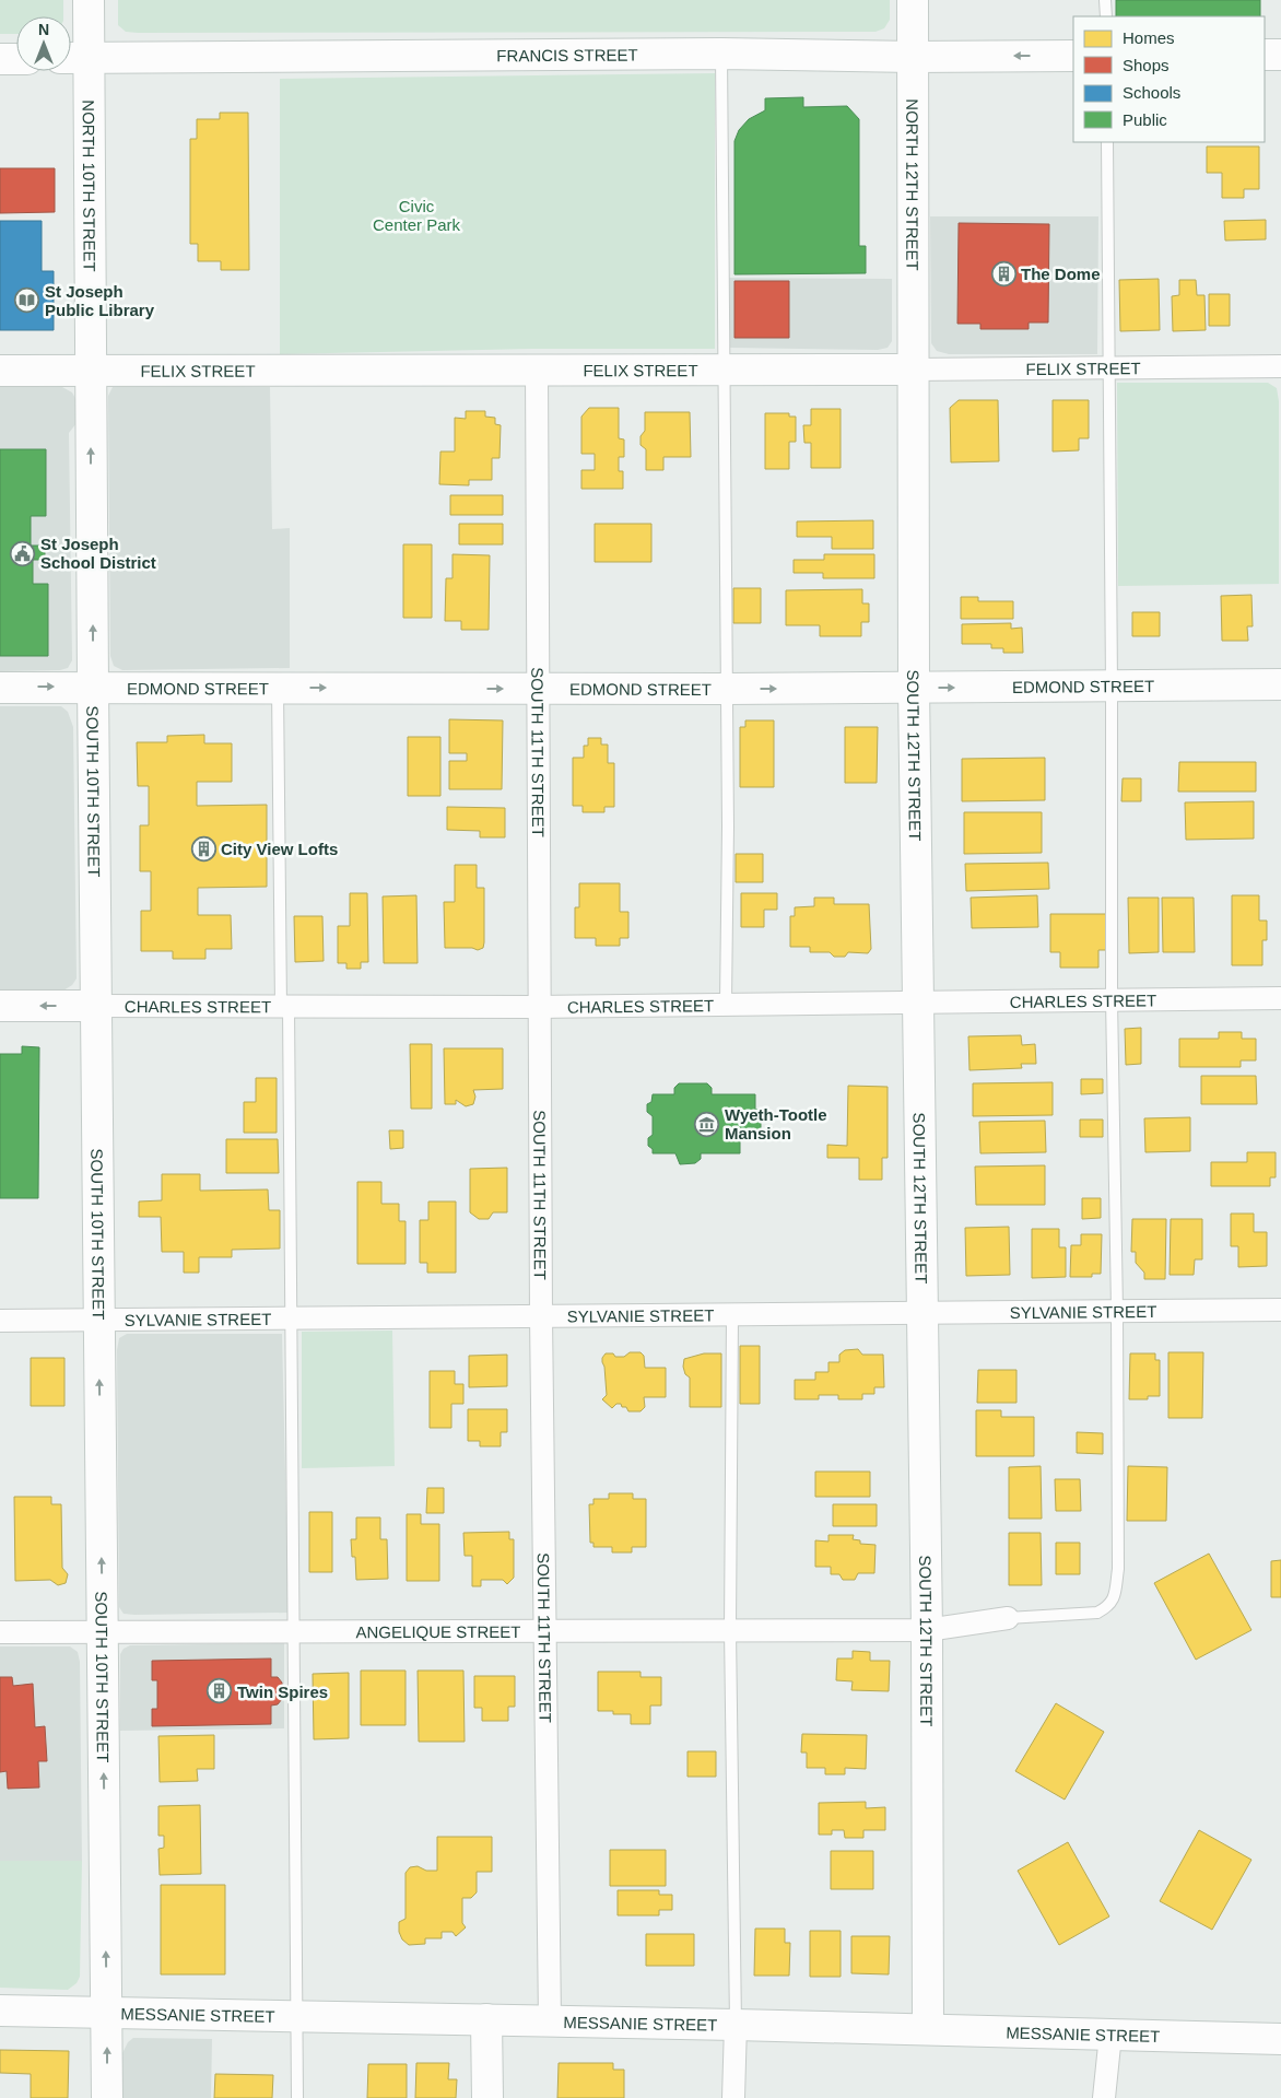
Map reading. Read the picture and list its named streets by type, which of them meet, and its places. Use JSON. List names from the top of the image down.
{
  "streets": {
    "street": [
      "FRANCIS STREET",
      "NORTH 12TH STREET",
      "NORTH 10TH STREET",
      "FELIX STREET",
      "EDMOND STREET",
      "SOUTH 11TH STREET",
      "SOUTH 12TH STREET",
      "SOUTH 10TH STREET",
      "CHARLES STREET",
      "SYLVANIE STREET",
      "ANGELIQUE STREET",
      "MESSANIE STREET"
    ]
  },
  "crossings": [
    ["FRANCIS STREET", "NORTH 12TH STREET"],
    ["FRANCIS STREET", "NORTH 10TH STREET"],
    ["NORTH 12TH STREET", "FELIX STREET"],
    ["NORTH 12TH STREET", "SOUTH 12TH STREET"],
    ["NORTH 10TH STREET", "FELIX STREET"],
    ["NORTH 10TH STREET", "SOUTH 10TH STREET"],
    ["FELIX STREET", "SOUTH 11TH STREET"],
    ["FELIX STREET", "SOUTH 12TH STREET"],
    ["FELIX STREET", "SOUTH 10TH STREET"],
    ["EDMOND STREET", "SOUTH 11TH STREET"],
    ["EDMOND STREET", "SOUTH 12TH STREET"],
    ["EDMOND STREET", "SOUTH 10TH STREET"],
    ["SOUTH 11TH STREET", "CHARLES STREET"],
    ["SOUTH 11TH STREET", "SYLVANIE STREET"],
    ["SOUTH 11TH STREET", "ANGELIQUE STREET"],
    ["SOUTH 11TH STREET", "MESSANIE STREET"],
    ["SOUTH 12TH STREET", "CHARLES STREET"],
    ["SOUTH 12TH STREET", "SYLVANIE STREET"],
    ["SOUTH 12TH STREET", "ANGELIQUE STREET"],
    ["SOUTH 12TH STREET", "MESSANIE STREET"],
    ["SOUTH 10TH STREET", "CHARLES STREET"],
    ["SOUTH 10TH STREET", "SYLVANIE STREET"],
    ["SOUTH 10TH STREET", "ANGELIQUE STREET"],
    ["SOUTH 10TH STREET", "MESSANIE STREET"]
  ],
  "one_way": ["EDMOND STREET", "SOUTH 10TH STREET"],
  "parks": ["Civic Center Park"],
  "places": {
    "building": ["The Dome", "City View Lofts", "Twin Spires"],
    "library": ["St Joseph Public Library"],
    "public building": ["St Joseph School District"],
    "museum": ["Wyeth-Tootle Mansion"]
  },
  "legend": [
    "Homes",
    "Shops",
    "Schools",
    "Public"
  ],
  "north": "top"
}
